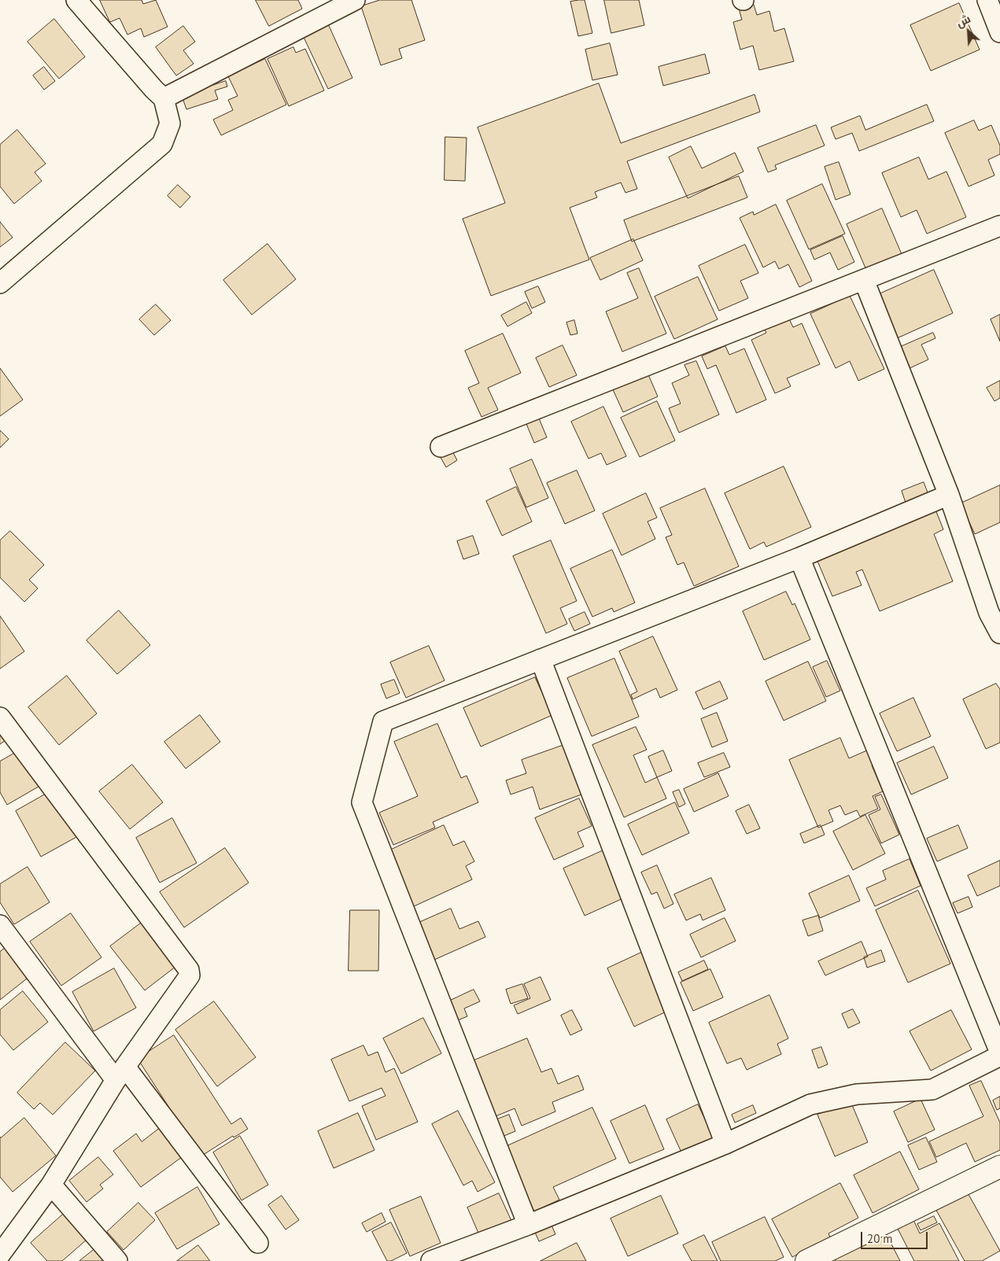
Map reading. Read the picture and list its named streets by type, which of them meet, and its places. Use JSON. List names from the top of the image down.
{
  "scale_bar": "20 m",
  "north": "top left"
}
